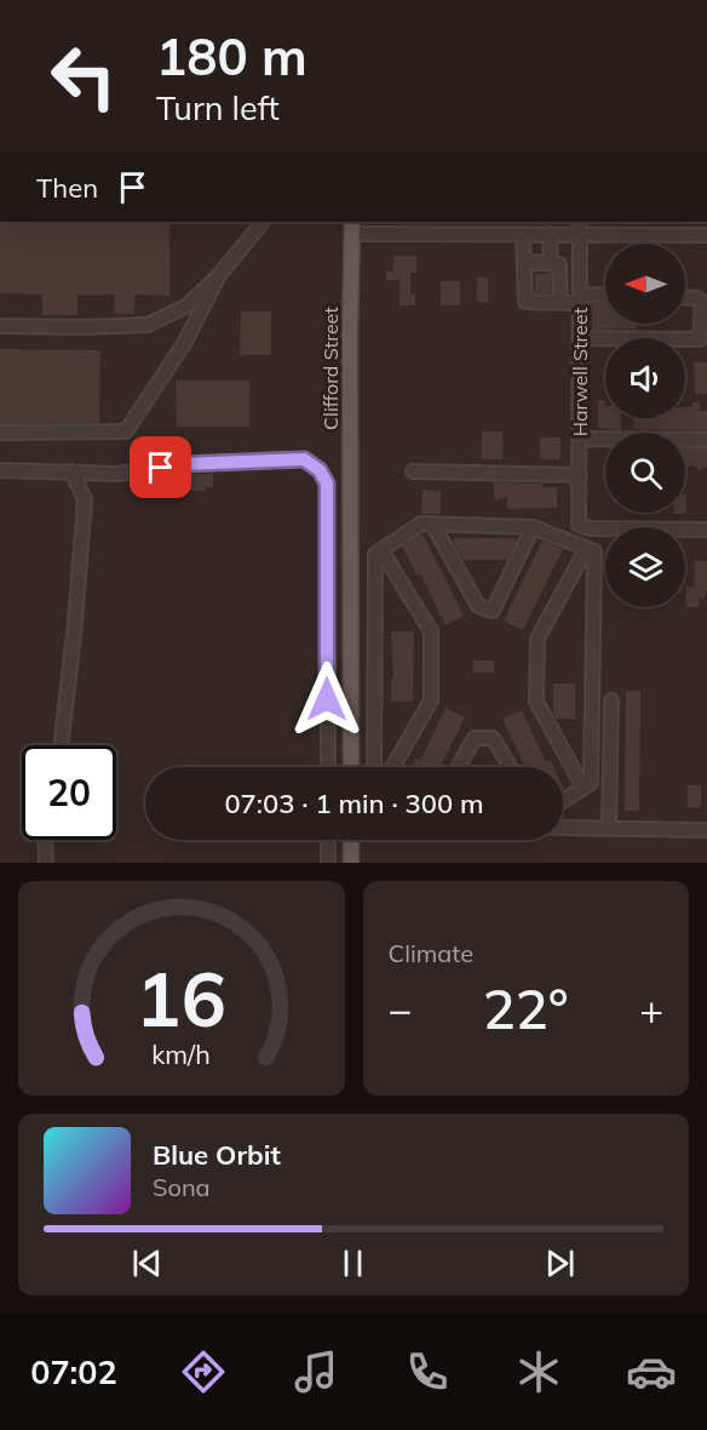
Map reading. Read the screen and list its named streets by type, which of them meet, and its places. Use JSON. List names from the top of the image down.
{
  "streets": {
    "main road": ["Clifford Street"],
    "street": ["Harwell Street"]
  },
  "north": "left",
  "page": {
    "turn": ["180 m", "Turn left"],
    "then": "Then",
    "limit": "20",
    "trip": "07:03 · 1 min · 300 m",
    "tile": "Climate",
    "heat": ["−", "22°", "+"],
    "song": ["Blue Orbit", "Sona"],
    "tabs": "07:02",
    "gauge": ["16", "km/h"]
  }
}
